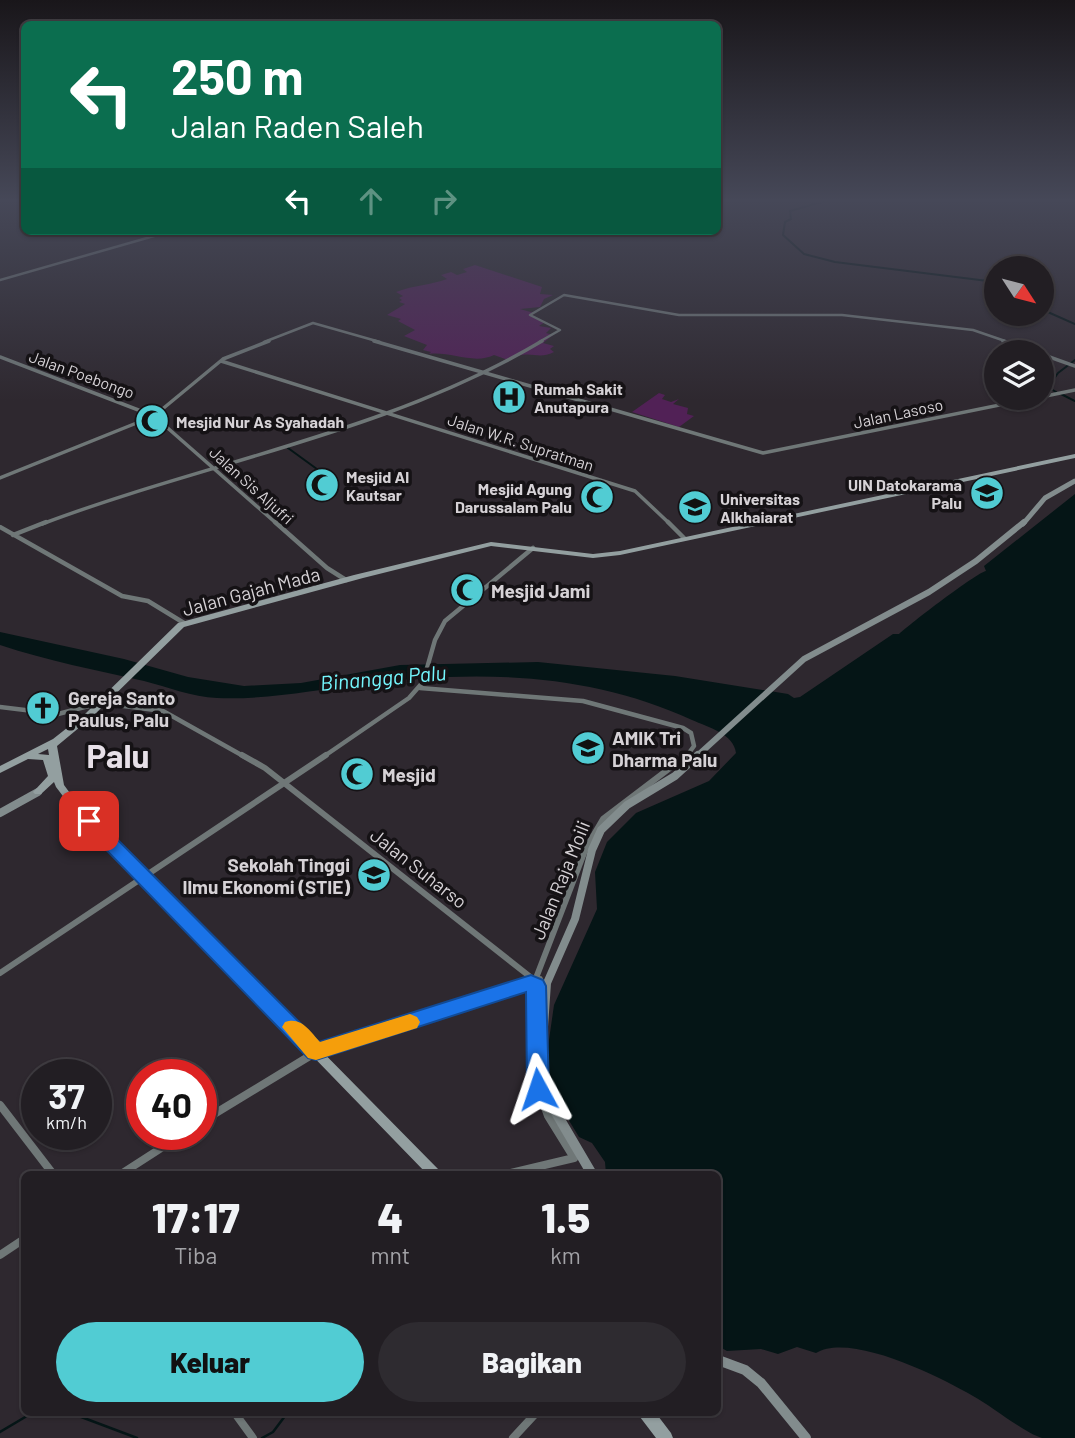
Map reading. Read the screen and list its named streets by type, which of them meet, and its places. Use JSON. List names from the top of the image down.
{
  "streets": {
    "highway": ["Jalan Gajah Mada"],
    "main road": ["Jalan Sis Aljufri"],
    "street": [
      "Jalan Poebongo",
      "Jalan Lasoso",
      "Jalan W.R. Supratman",
      "Jalan Suharso",
      "Jalan Raja Moili"
    ]
  },
  "crossings": [
    ["Jalan Poebongo", "Jalan Sis Aljufri"],
    ["Jalan Gajah Mada", "Jalan Suharso"],
    ["Jalan Suharso", "Jalan Raja Moili"]
  ],
  "districts": ["Palu"],
  "water": ["Binangga Palu"],
  "places": {
    "hospital": ["Rumah Sakit Anutapura"],
    "mosque": [
      "Mesjid Nur As Syahadah",
      "Mesjid Al Kautsar",
      "Mesjid Agung Darussalam Palu",
      "Mesjid Jami",
      "Mesjid"
    ],
    "school or university": [
      "UIN Datokarama Palu",
      "Universitas Alkhaiarat",
      "AMIK Tri Dharma Palu",
      "Sekolah Tinggi Ilmu Ekonomi (STIE)"
    ],
    "church": ["Gereja Santo Paulus, Palu"]
  },
  "north": "bottom right",
  "page": {
    "turn": ["250 m", "Jalan Raden Saleh"],
    "speed": "37 km/h",
    "limit": "40",
    "eta": [
      "17:17",
      "Tiba",
      "4",
      "mnt",
      "1.5",
      "km"
    ],
    "buttons": ["Keluar", "Bagikan"]
  }
}
